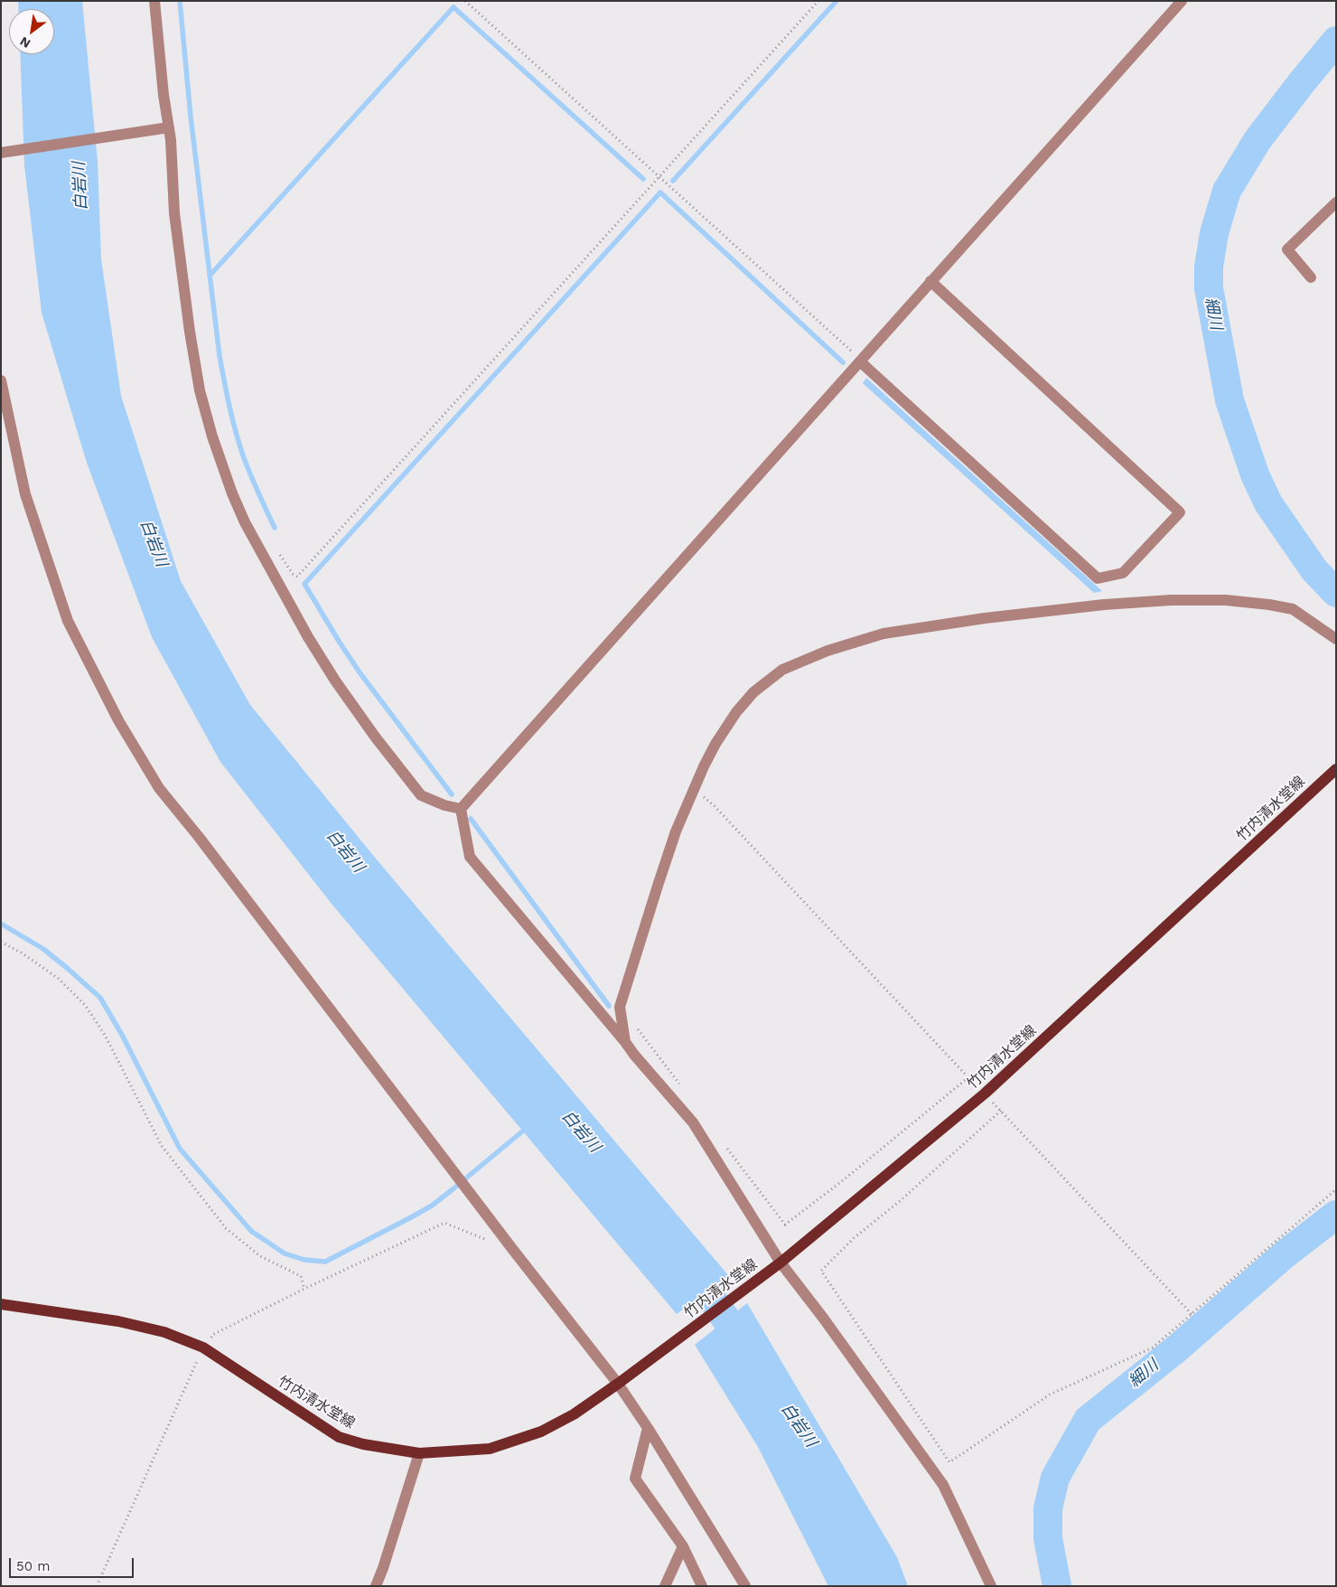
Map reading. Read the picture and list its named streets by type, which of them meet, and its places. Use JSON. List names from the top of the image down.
{
  "streets": {
    "main road": ["竹内清水堂線"]
  },
  "water": ["白岩川", "細川"],
  "scale_bar": "50 m",
  "north": "bottom left"
}
